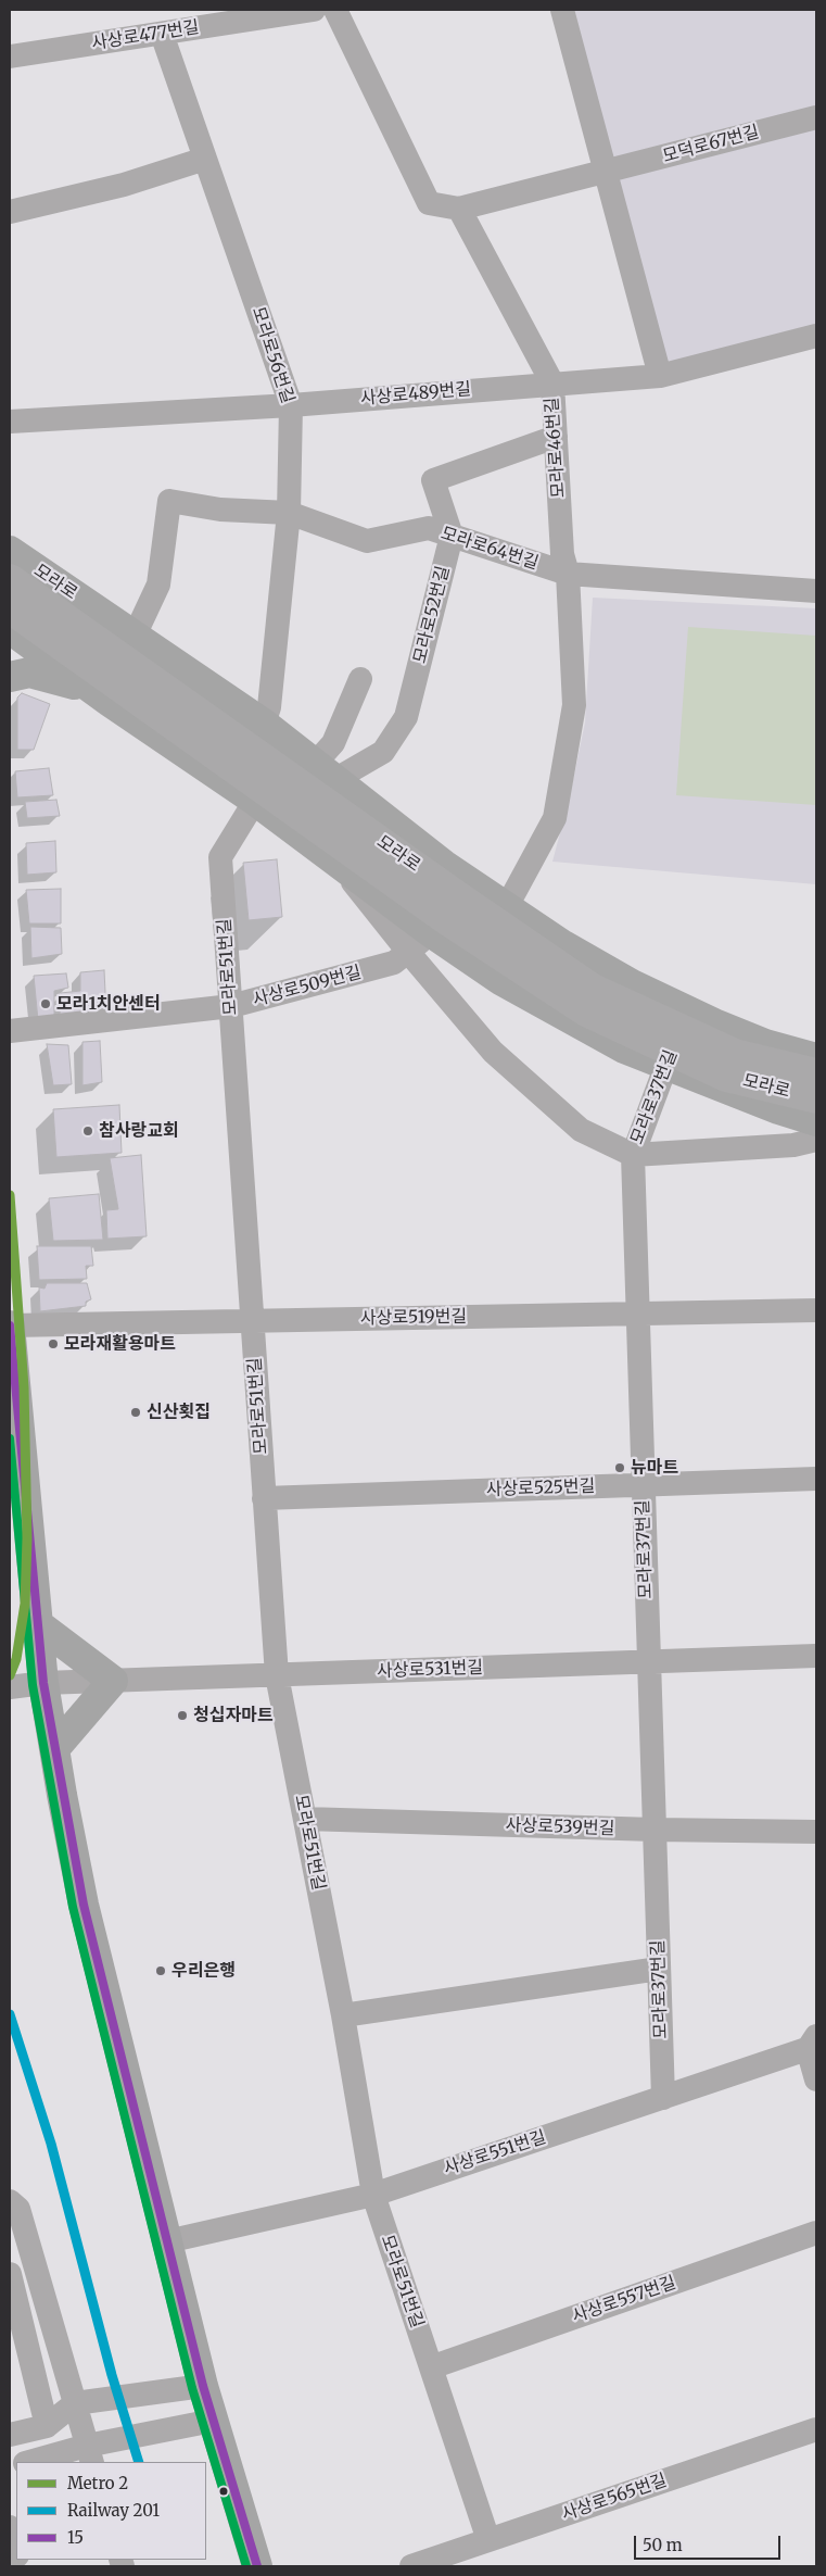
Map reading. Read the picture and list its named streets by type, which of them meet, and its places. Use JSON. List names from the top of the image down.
{
  "streets": {
    "highway": ["모라로"],
    "street": [
      "사상로477번길",
      "모덕로67번길",
      "모라로56번길",
      "사상로489번길",
      "모라로46번길",
      "모라로64번길",
      "모라로52번길",
      "모라로51번길",
      "사상로509번길",
      "모라로37번길",
      "사상로519번길",
      "사상로525번길",
      "사상로531번길",
      "사상로539번길",
      "사상로551번길",
      "사상로557번길",
      "사상로565번길"
    ]
  },
  "crossings": [
    ["사상로477번길", "모라로56번길"],
    ["모덕로67번길", "모라로46번길"],
    ["모라로56번길", "사상로489번길"],
    ["모라로56번길", "모라로64번길"],
    ["모라로56번길", "모라로"],
    ["사상로489번길", "모라로46번길"],
    ["모라로46번길", "모라로64번길"],
    ["모라로46번길", "모라로"],
    ["모라로64번길", "모라로"],
    ["모라로64번길", "모라로52번길"],
    ["모라로", "모라로52번길"],
    ["모라로", "모라로51번길"],
    ["모라로", "사상로509번길"],
    ["모라로", "모라로37번길"],
    ["모라로51번길", "사상로509번길"],
    ["모라로51번길", "사상로519번길"],
    ["모라로51번길", "사상로525번길"],
    ["모라로51번길", "사상로531번길"],
    ["모라로51번길", "사상로539번길"],
    ["모라로51번길", "사상로551번길"],
    ["모라로51번길", "사상로557번길"],
    ["모라로51번길", "사상로565번길"],
    ["모라로37번길", "사상로519번길"],
    ["모라로37번길", "사상로525번길"],
    ["모라로37번길", "사상로531번길"],
    ["모라로37번길", "사상로539번길"],
    ["모라로37번길", "사상로551번길"]
  ],
  "places": [
    "모라1치안센터",
    "참사랑교회",
    "모라재활용마트",
    "신산횟집",
    "뉴마트",
    "청십자마트",
    "우리은행"
  ],
  "lines": ["metro line 2", "transit line 15", "rail line 201"],
  "legend": ["Metro 2", "Railway 201", "15"],
  "scale_bar": "50 m"
}
